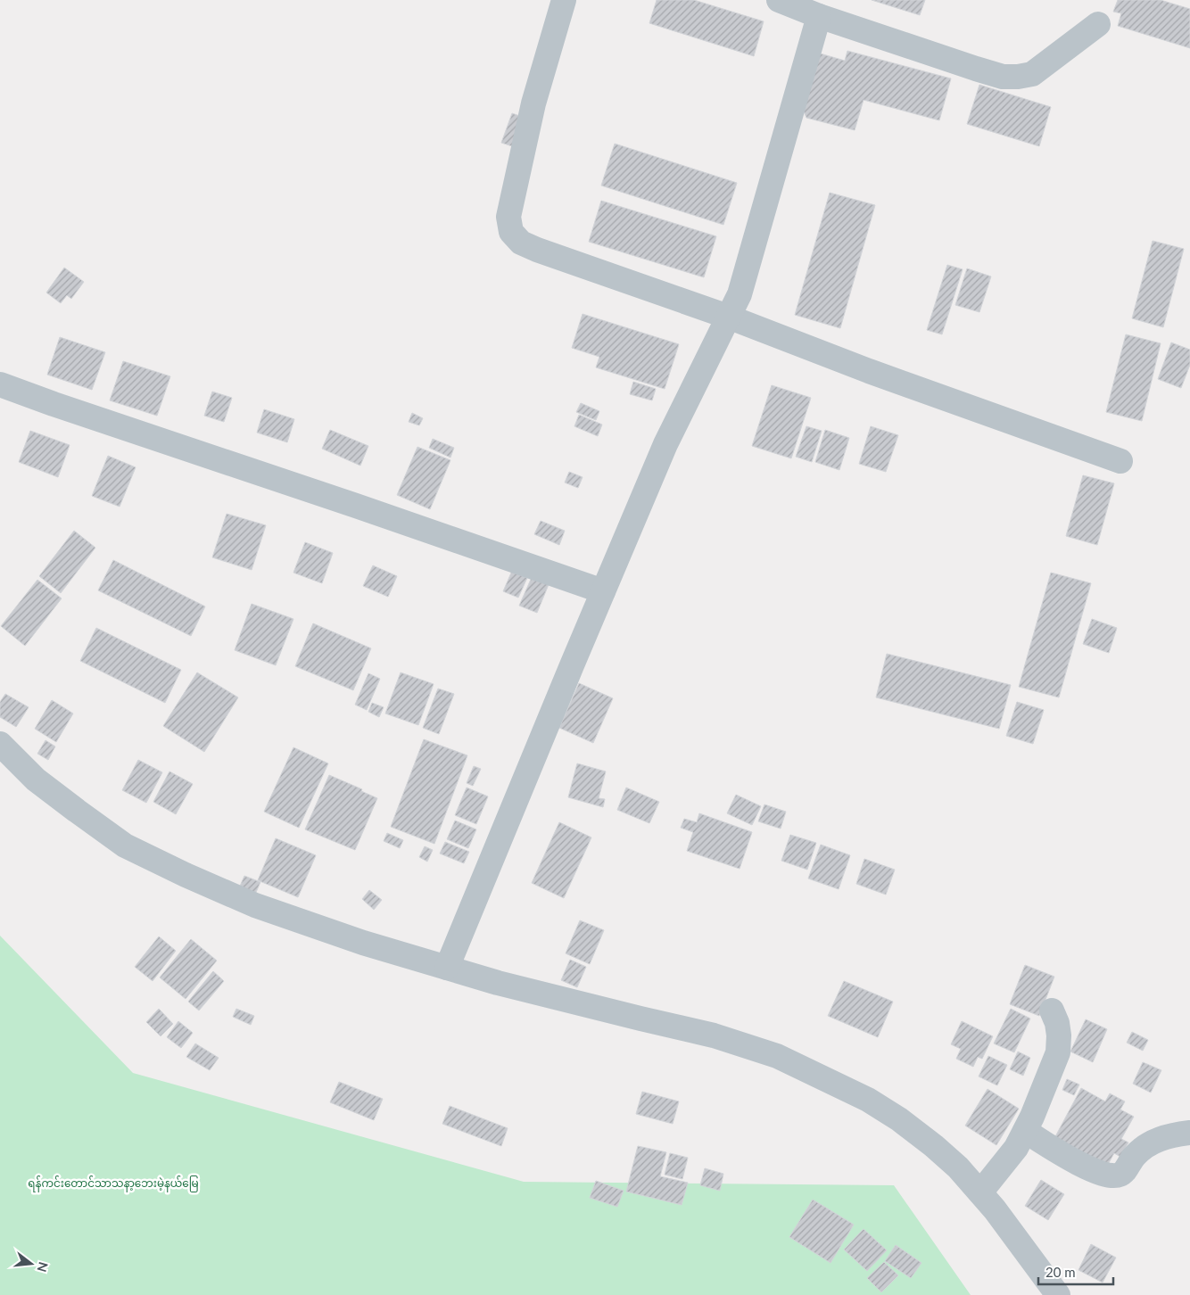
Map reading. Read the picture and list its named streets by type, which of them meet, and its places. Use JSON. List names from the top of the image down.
{
  "parks": ["ရန်ကင်းတောင်သာသနာ့ဘေးမဲ့နယ်မြေ"],
  "scale_bar": "20 m",
  "north": "right"
}
